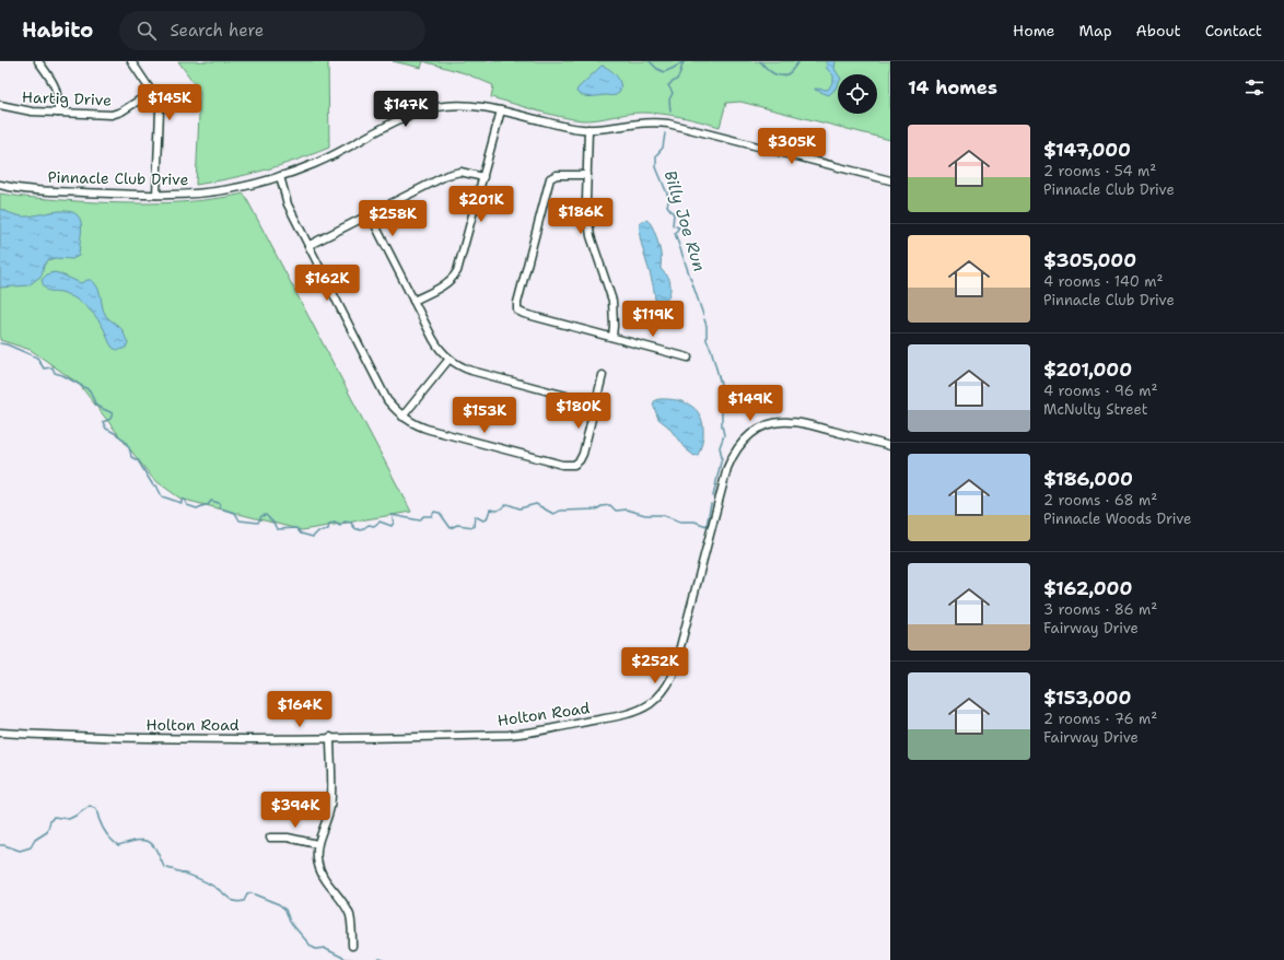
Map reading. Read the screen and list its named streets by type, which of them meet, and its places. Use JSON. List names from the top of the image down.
{
  "streets": {
    "street": ["Hartig Drive", "Pinnacle Club Drive", "Holton Road"]
  },
  "water": ["Billy Joe Run"],
  "page": {
    "header": "Habito",
    "search": "Search here",
    "nav": [
      "Home",
      "Map",
      "About",
      "Contact"
    ],
    "heading": "14 homes",
    "price": [
      "$145K",
      "$147K",
      "$305K",
      "$201K",
      "$186K",
      "$258K",
      "$162K",
      "$119K",
      "$149K",
      "$180K",
      "$153K",
      "$252K",
      "$164K",
      "$394K"
    ],
    "list": [
      {
        "name": "$147,000",
        "note": "2 rooms · 54 m² · Pinnacle Club Drive"
      },
      {
        "name": "$305,000",
        "note": "4 rooms · 140 m² · Pinnacle Club Drive"
      },
      {
        "name": "$201,000",
        "note": "4 rooms · 96 m² · McNulty Street"
      },
      {
        "name": "$186,000",
        "note": "2 rooms · 68 m² · Pinnacle Woods Drive"
      },
      {
        "name": "$162,000",
        "note": "3 rooms · 86 m² · Fairway Drive"
      },
      {
        "name": "$153,000",
        "note": "2 rooms · 76 m² · Fairway Drive"
      }
    ]
  }
}
